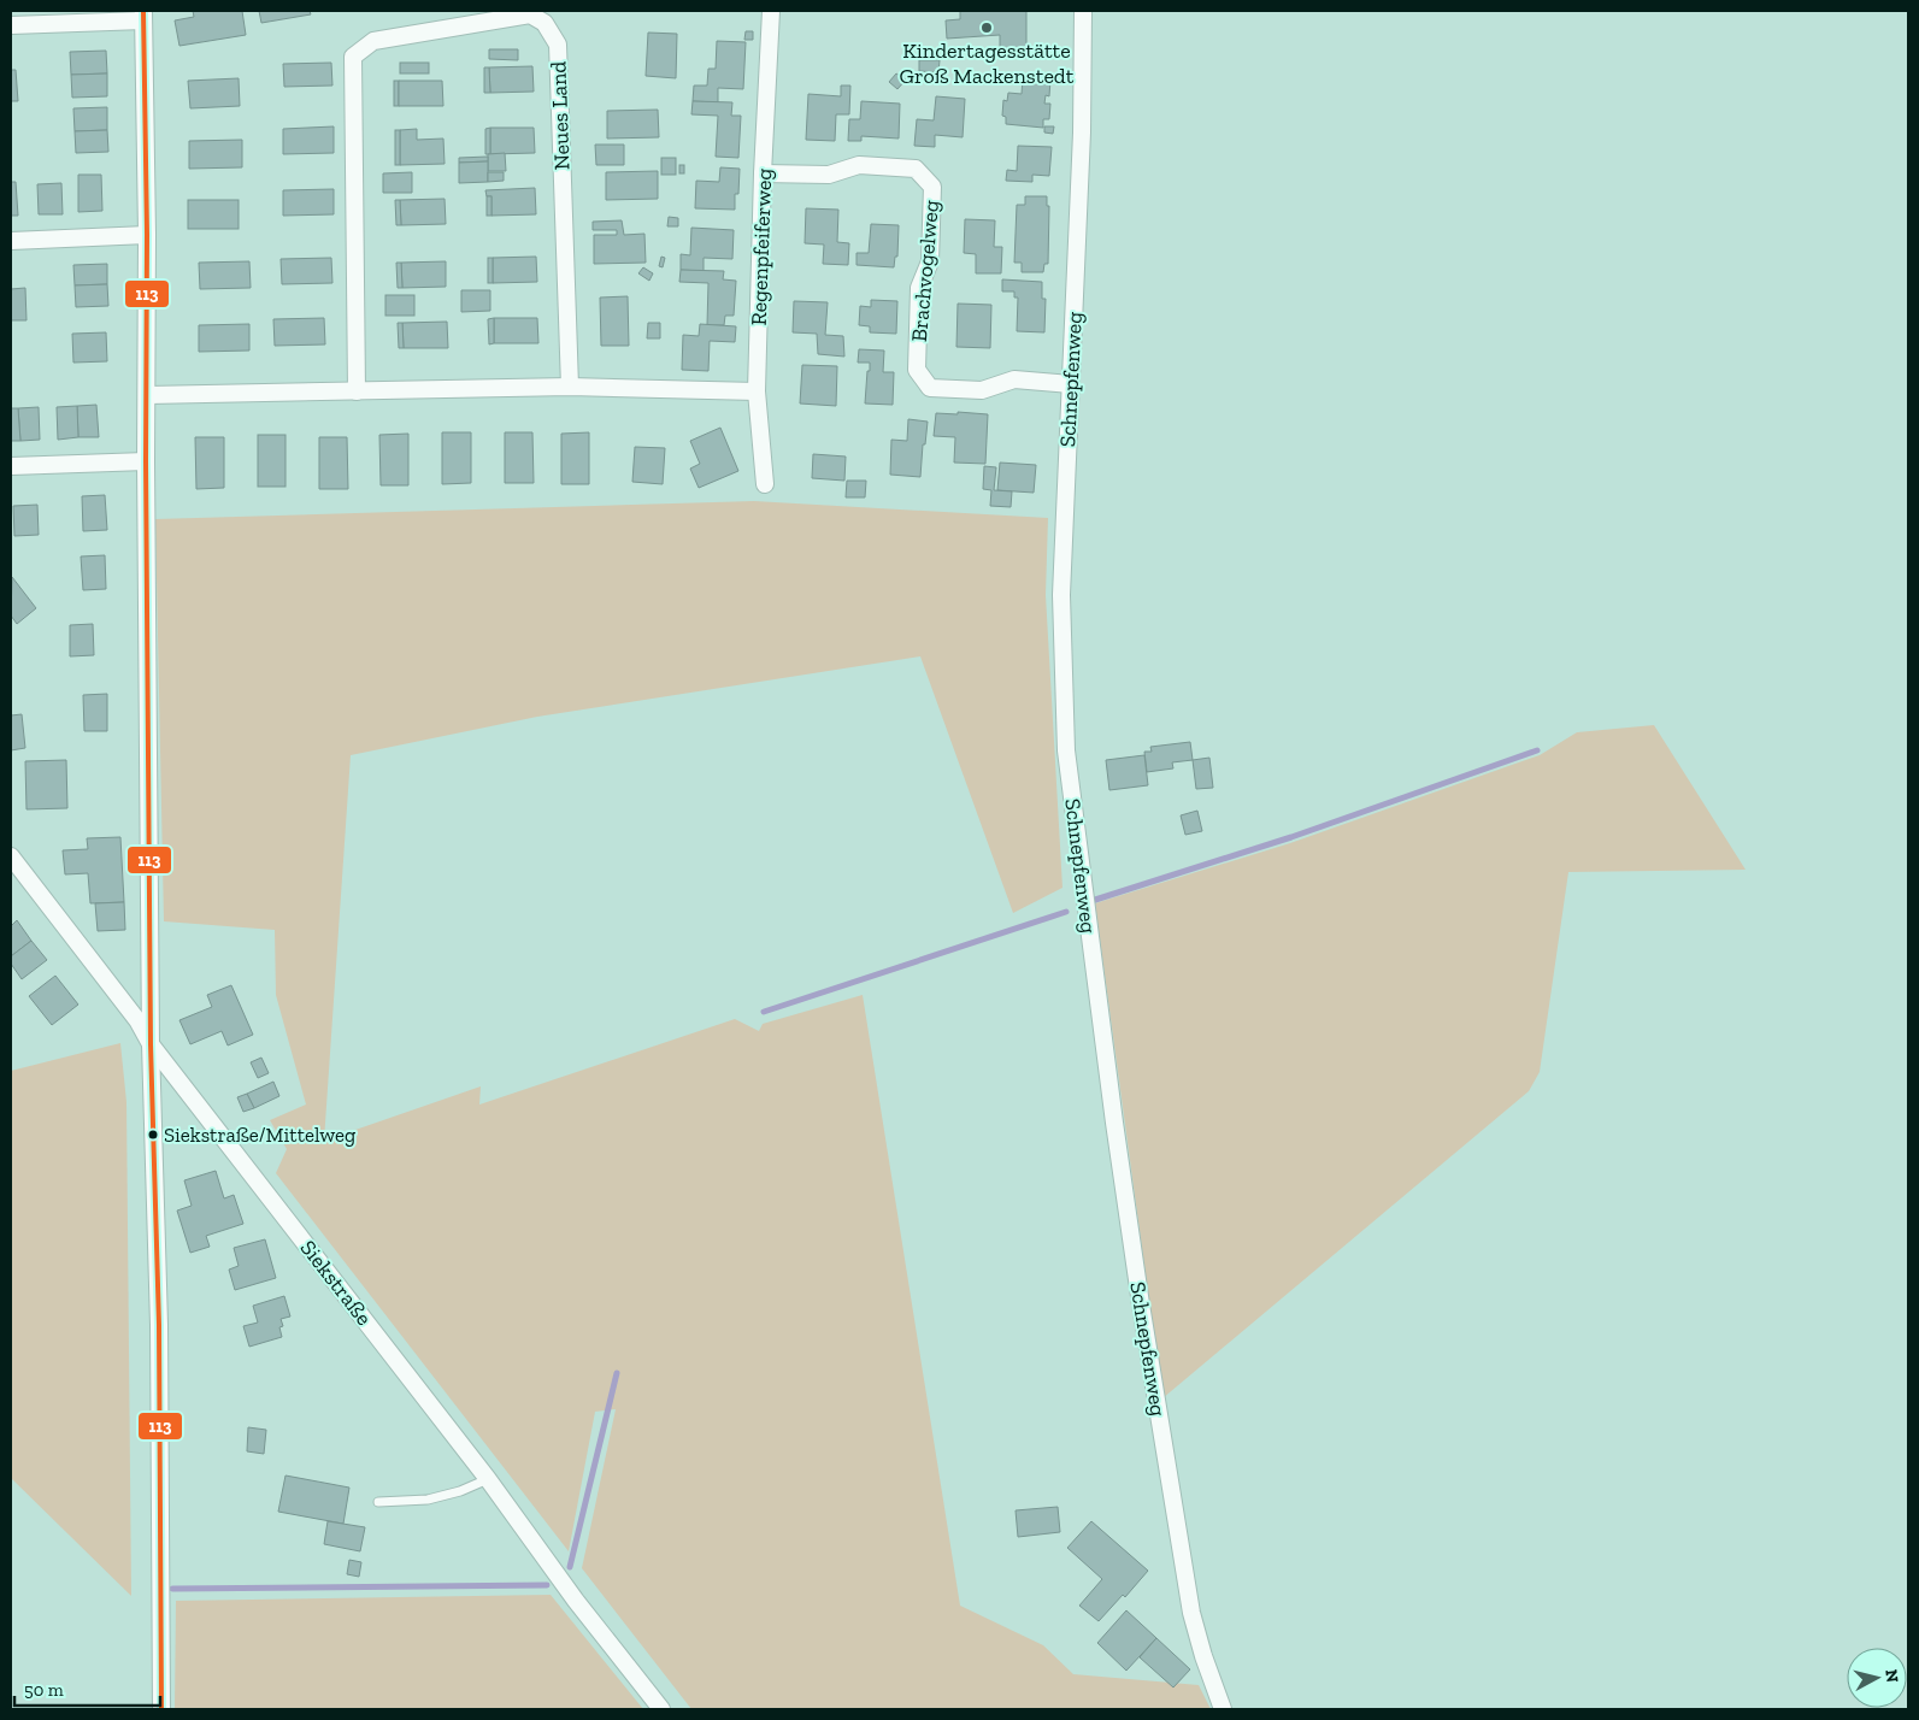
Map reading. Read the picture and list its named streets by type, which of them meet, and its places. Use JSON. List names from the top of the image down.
{
  "streets": {
    "street": [
      "Neues Land",
      "Regenpfeiferweg",
      "Brachvogelweg",
      "Schnepfenweg",
      "Siekstraße"
    ]
  },
  "crossings": [
    ["Regenpfeiferweg", "Brachvogelweg"],
    ["Brachvogelweg", "Schnepfenweg"]
  ],
  "places": ["Kindertagesstätte Groß Mackenstedt", "Siekstraße/Mittelweg"],
  "lines": ["transit line 113"],
  "scale_bar": "50 m",
  "north": "right"
}
